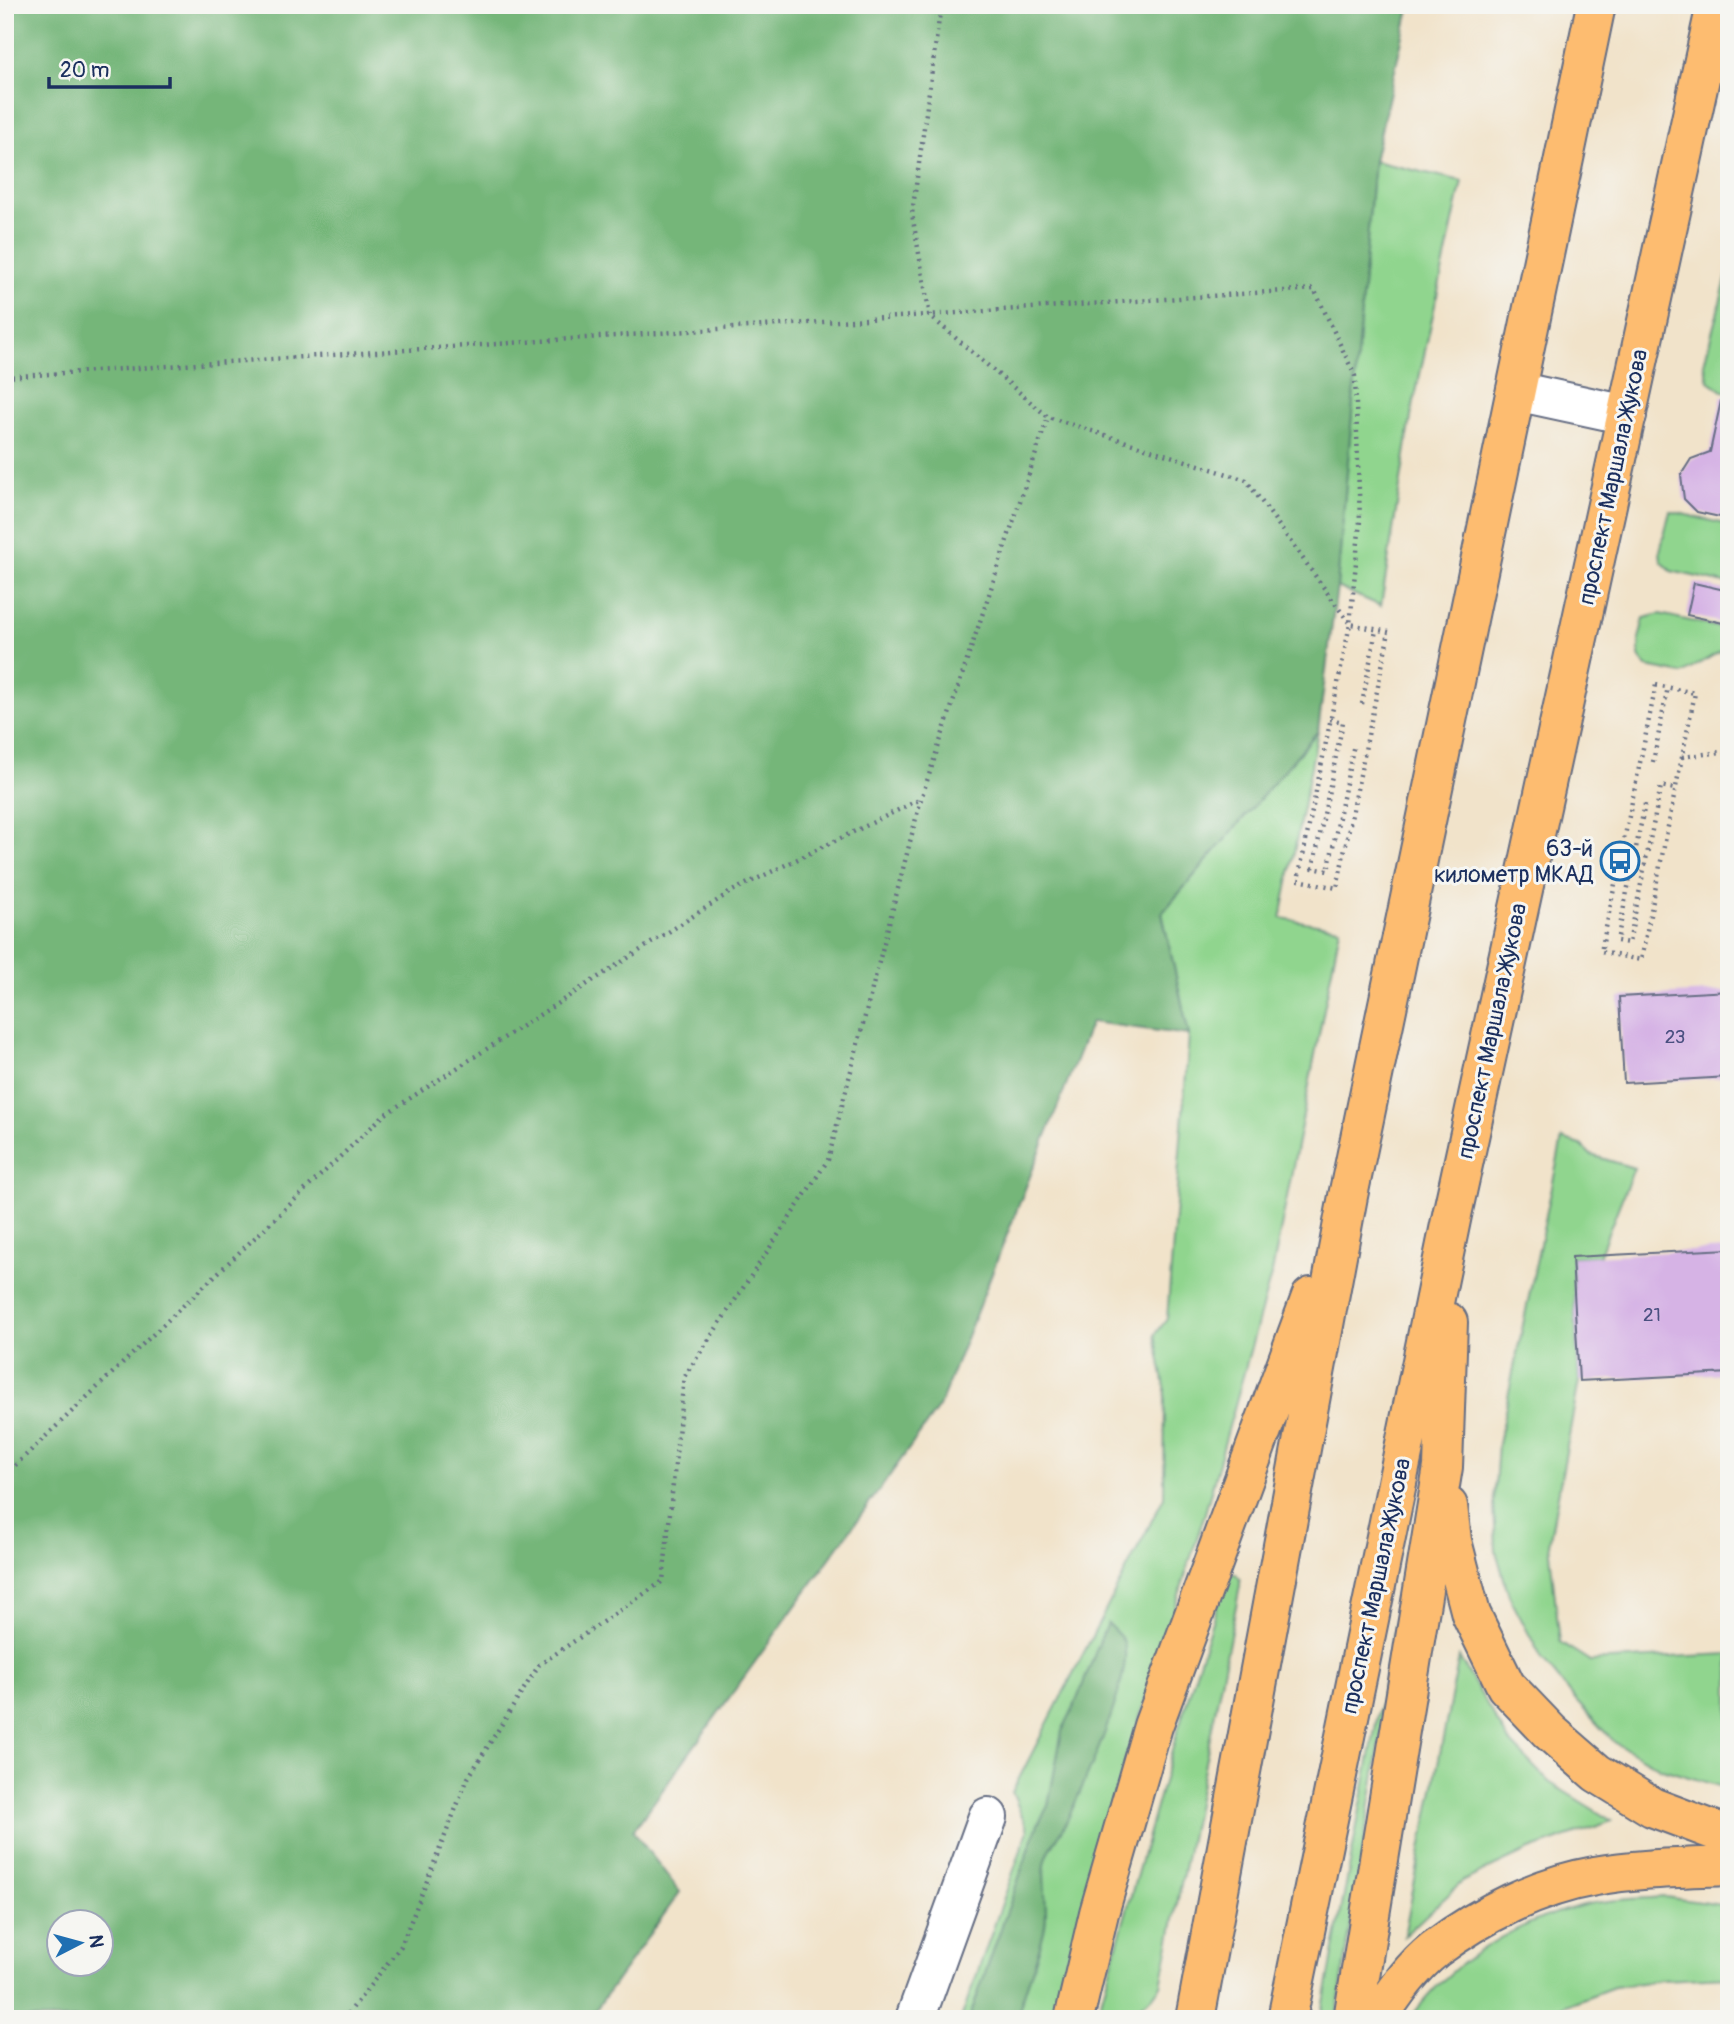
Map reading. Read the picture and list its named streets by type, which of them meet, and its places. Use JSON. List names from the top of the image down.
{
  "streets": {
    "main road": ["проспект Маршала Жукова"]
  },
  "places": {
    "bus stop": ["63-й километр МКАД"]
  },
  "house_numbers": ["23", "21"],
  "scale_bar": "20 m",
  "north": "right"
}
